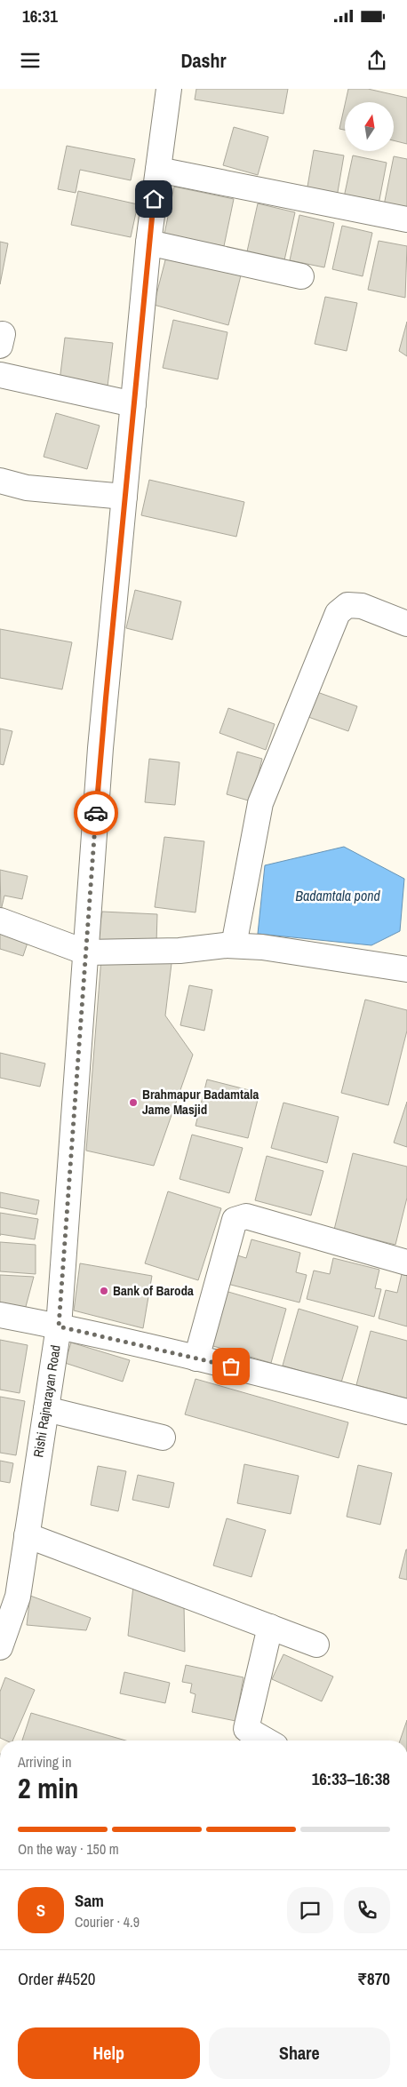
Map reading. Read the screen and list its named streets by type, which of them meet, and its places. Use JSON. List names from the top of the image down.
{
  "streets": {
    "street": ["Rishi Rajnarayan Road"]
  },
  "water": ["Badamtala pond"],
  "places": ["Brahmapur Badamtala Jame Masjid", "Bank of Baroda"],
  "north": "top",
  "page": {
    "status": "16:31",
    "header": "Dashr",
    "heading": ["2 min", "Arriving in", "16:33–16:38"],
    "panel": [
      "Sam",
      "Courier · 4.9",
      "Order #4520",
      "₹870"
    ],
    "bar": "On the way · 150 m",
    "round": "S",
    "buttons": ["Help", "Share"]
  }
}
